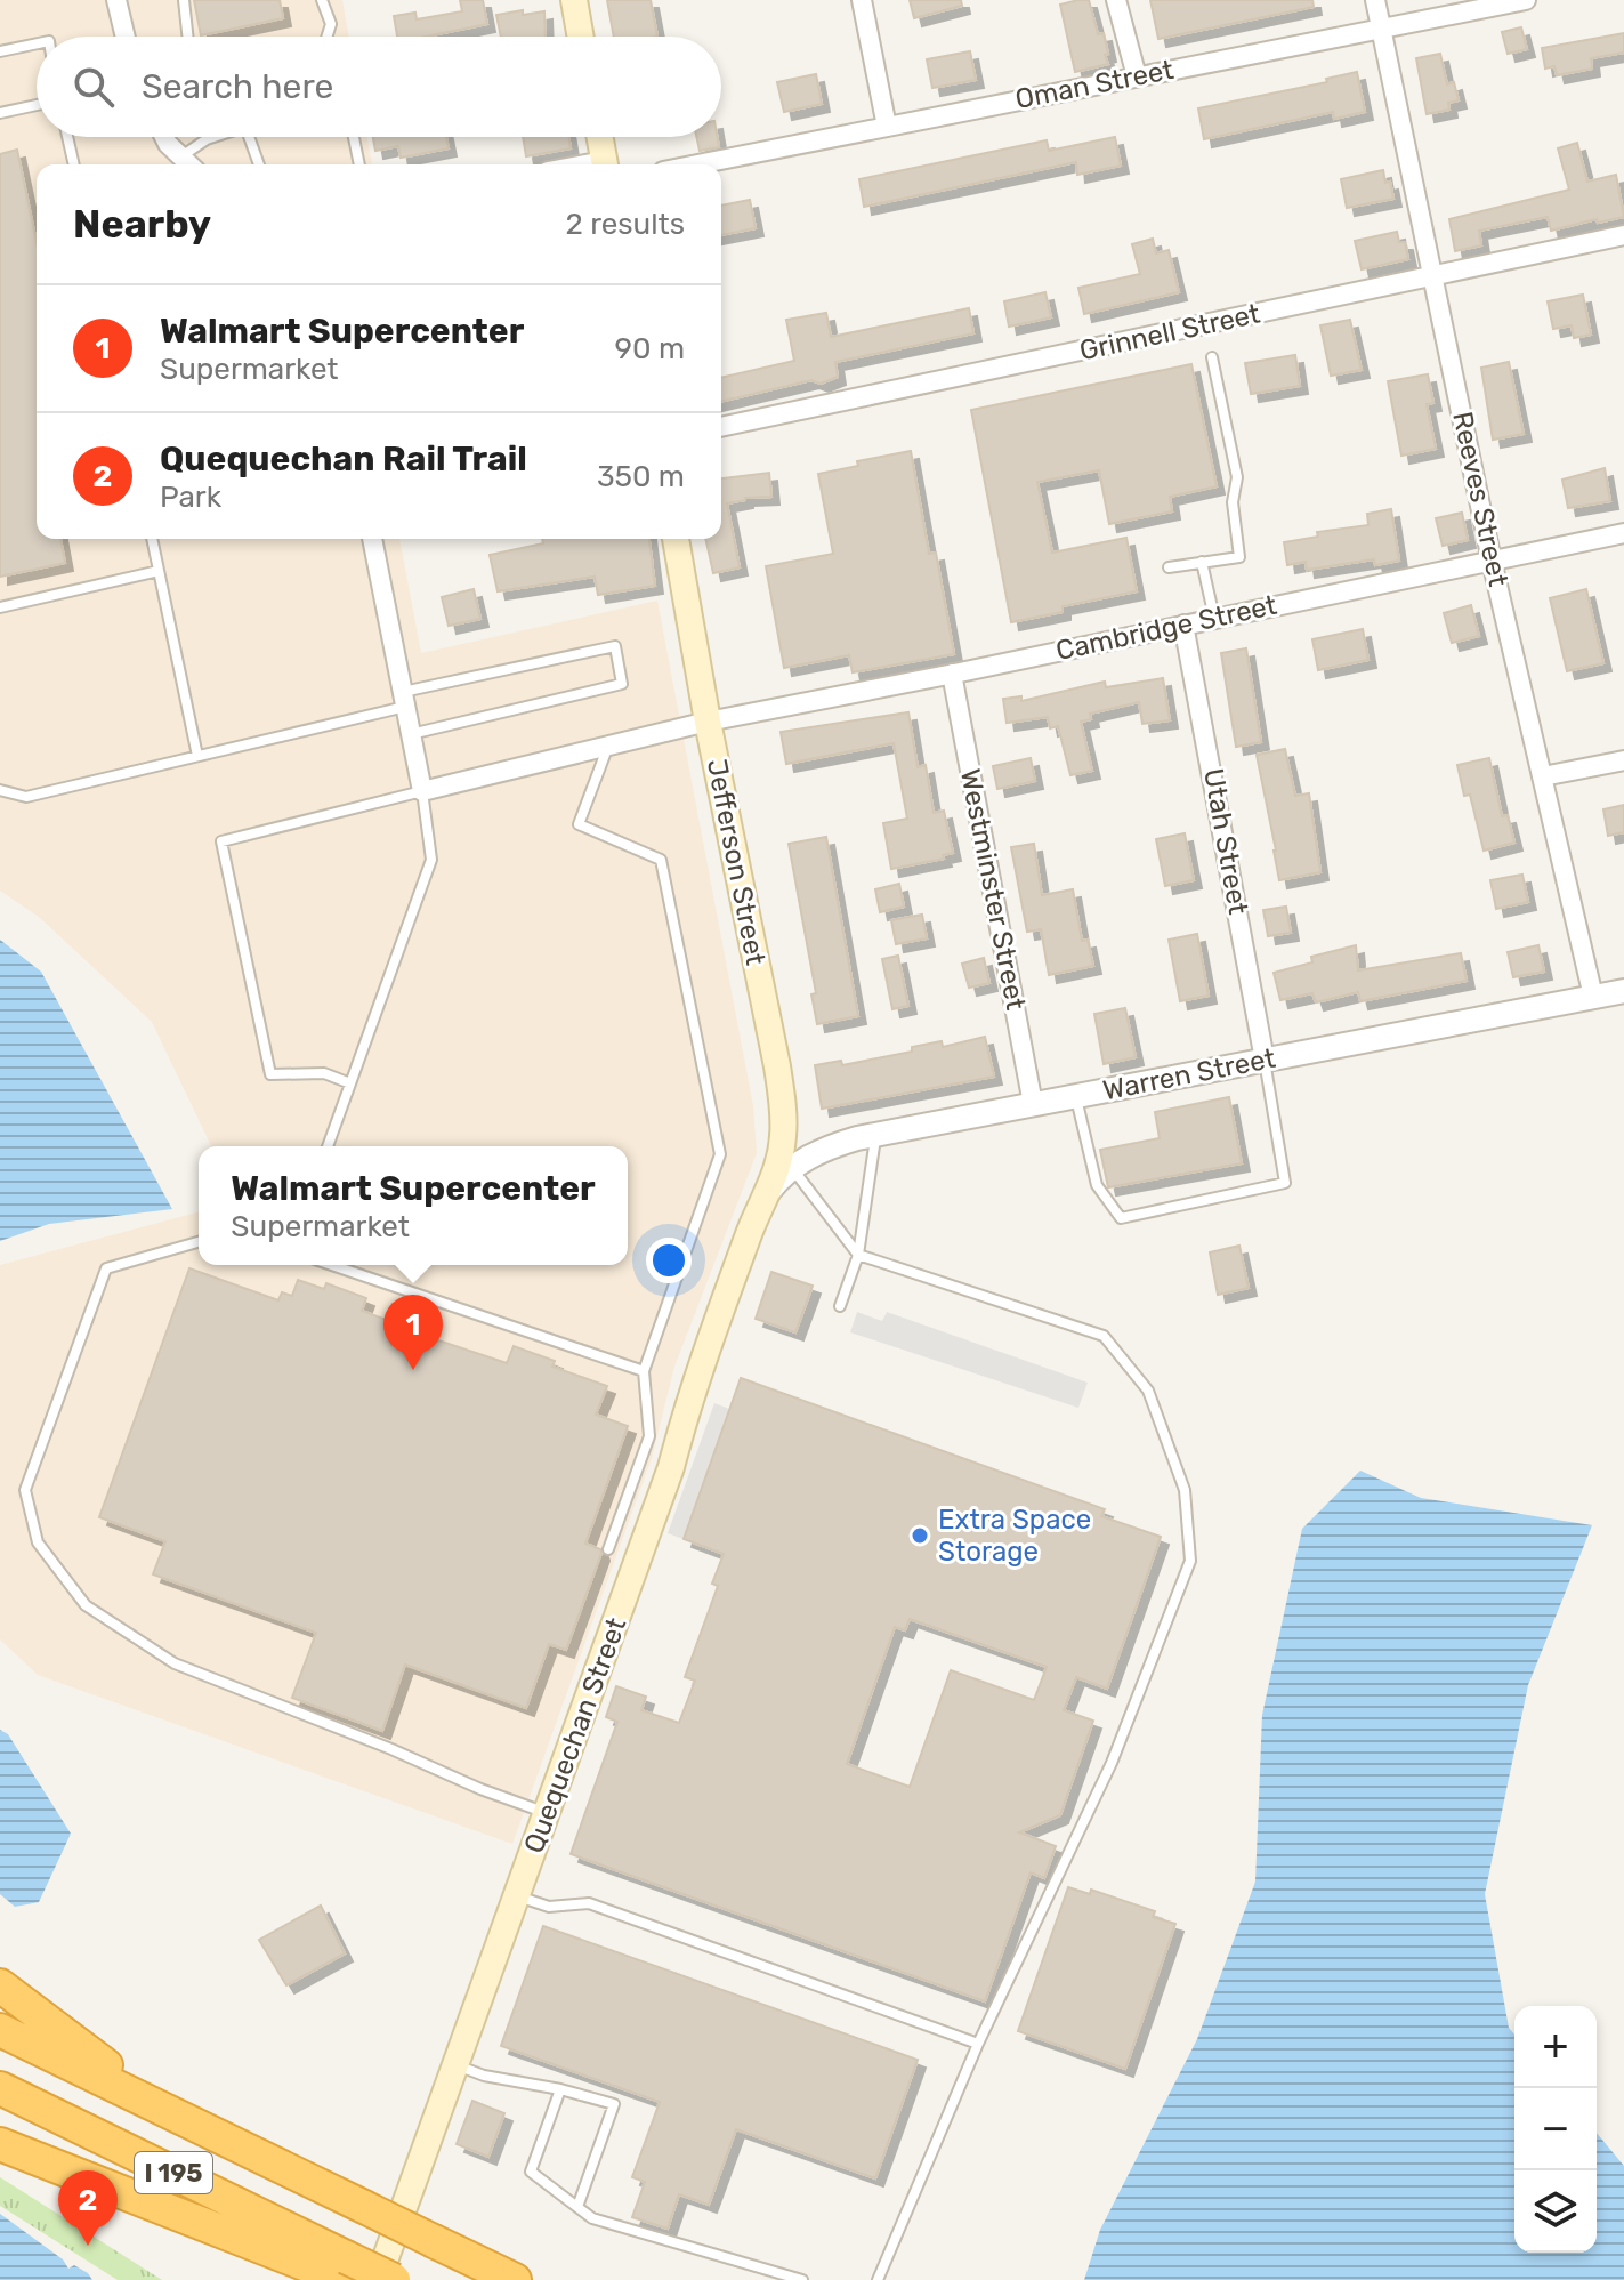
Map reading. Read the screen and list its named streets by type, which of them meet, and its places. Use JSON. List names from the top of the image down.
{
  "streets": {
    "highway": ["I 195"],
    "main road": ["Jefferson Street", "Quequechan Street"],
    "street": [
      "Oman Street",
      "Grinnell Street",
      "Reeves Street",
      "Cambridge Street",
      "Utah Street",
      "Westminster Street",
      "Warren Street"
    ]
  },
  "crossings": [
    ["Oman Street", "Reeves Street"],
    ["Grinnell Street", "Reeves Street"],
    ["Reeves Street", "Cambridge Street"],
    ["Reeves Street", "Warren Street"],
    ["Cambridge Street", "Utah Street"],
    ["Cambridge Street", "Jefferson Street"],
    ["Cambridge Street", "Westminster Street"],
    ["Utah Street", "Warren Street"],
    ["Jefferson Street", "Warren Street"],
    ["Jefferson Street", "Quequechan Street"],
    ["Westminster Street", "Warren Street"],
    ["Warren Street", "Quequechan Street"]
  ],
  "places": ["Extra Space Storage"],
  "page": {
    "search": "Search here",
    "heading": ["Nearby", "2 results"],
    "list": [
      {
        "mark": "1",
        "name": "Walmart Supercenter",
        "note": "Supermarket",
        "value": "90 m"
      },
      {
        "mark": "2",
        "name": "Quequechan Rail Trail",
        "note": "Park",
        "value": "350 m"
      }
    ],
    "popup": ["Walmart Supercenter", "Supermarket"],
    "pins": ["1", "2"],
    "map_buttons": ["+", "−"]
  }
}
